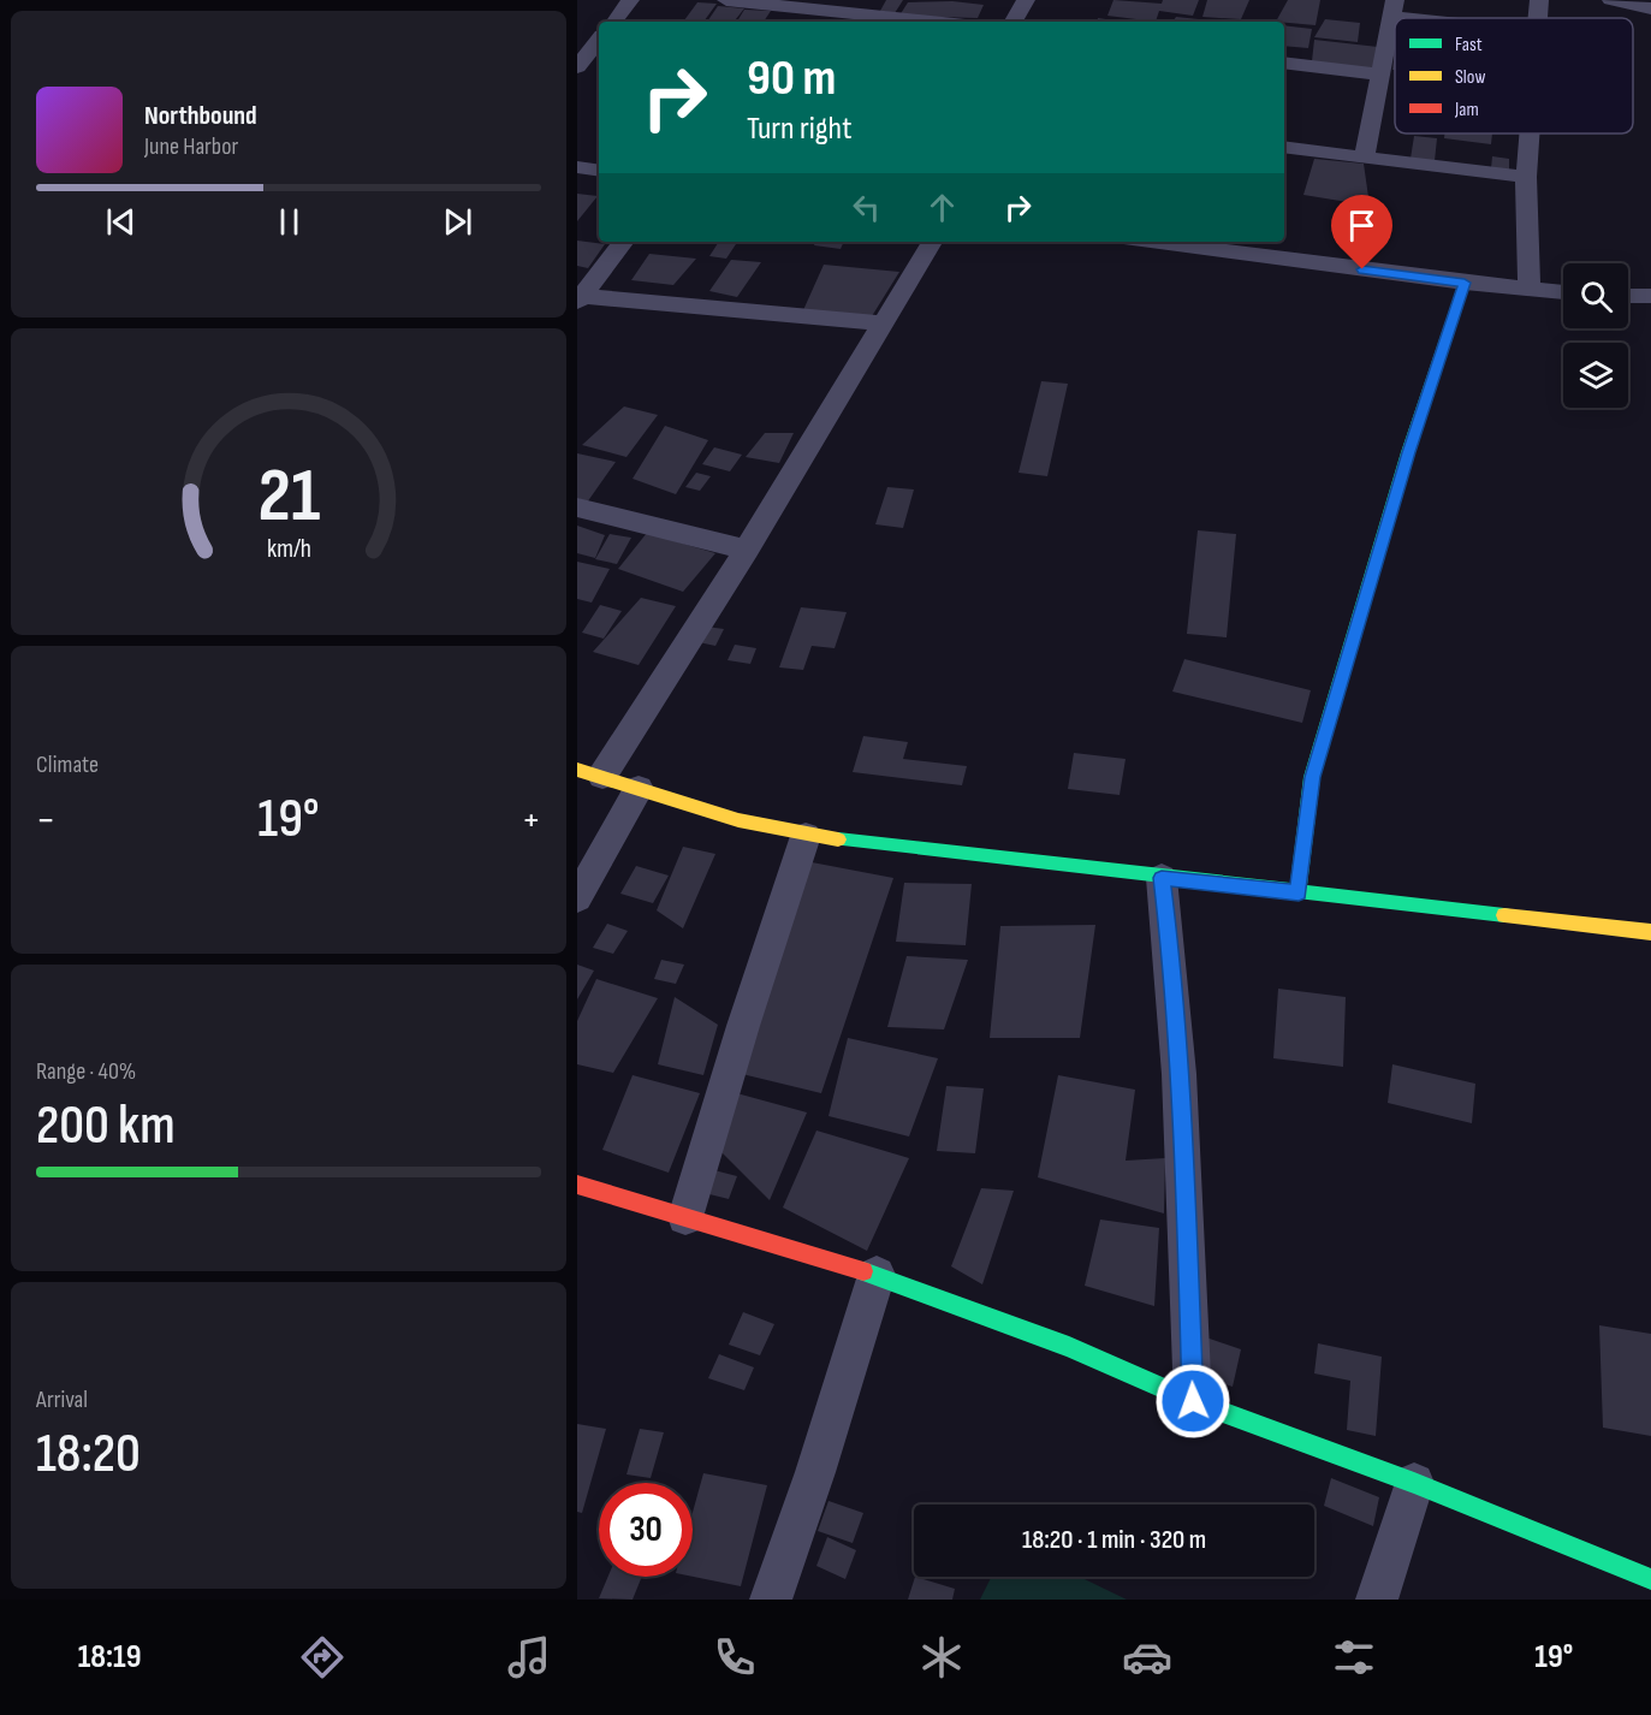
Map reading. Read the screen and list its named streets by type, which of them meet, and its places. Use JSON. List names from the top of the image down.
{
  "legend": ["Fast", "Slow", "Jam"],
  "page": {
    "turn": ["90 m", "Turn right"],
    "song": ["Northbound", "June Harbor"],
    "tile": [
      "Climate",
      ["Range · 40%", "200 km"],
      ["Arrival", "18:20"]
    ],
    "heat": ["−", "19°", "+"],
    "limit": "30",
    "trip": "18:20 · 1 min · 320 m",
    "tabs": ["18:19", "19°"],
    "gauge": ["21", "km/h"]
  }
}
